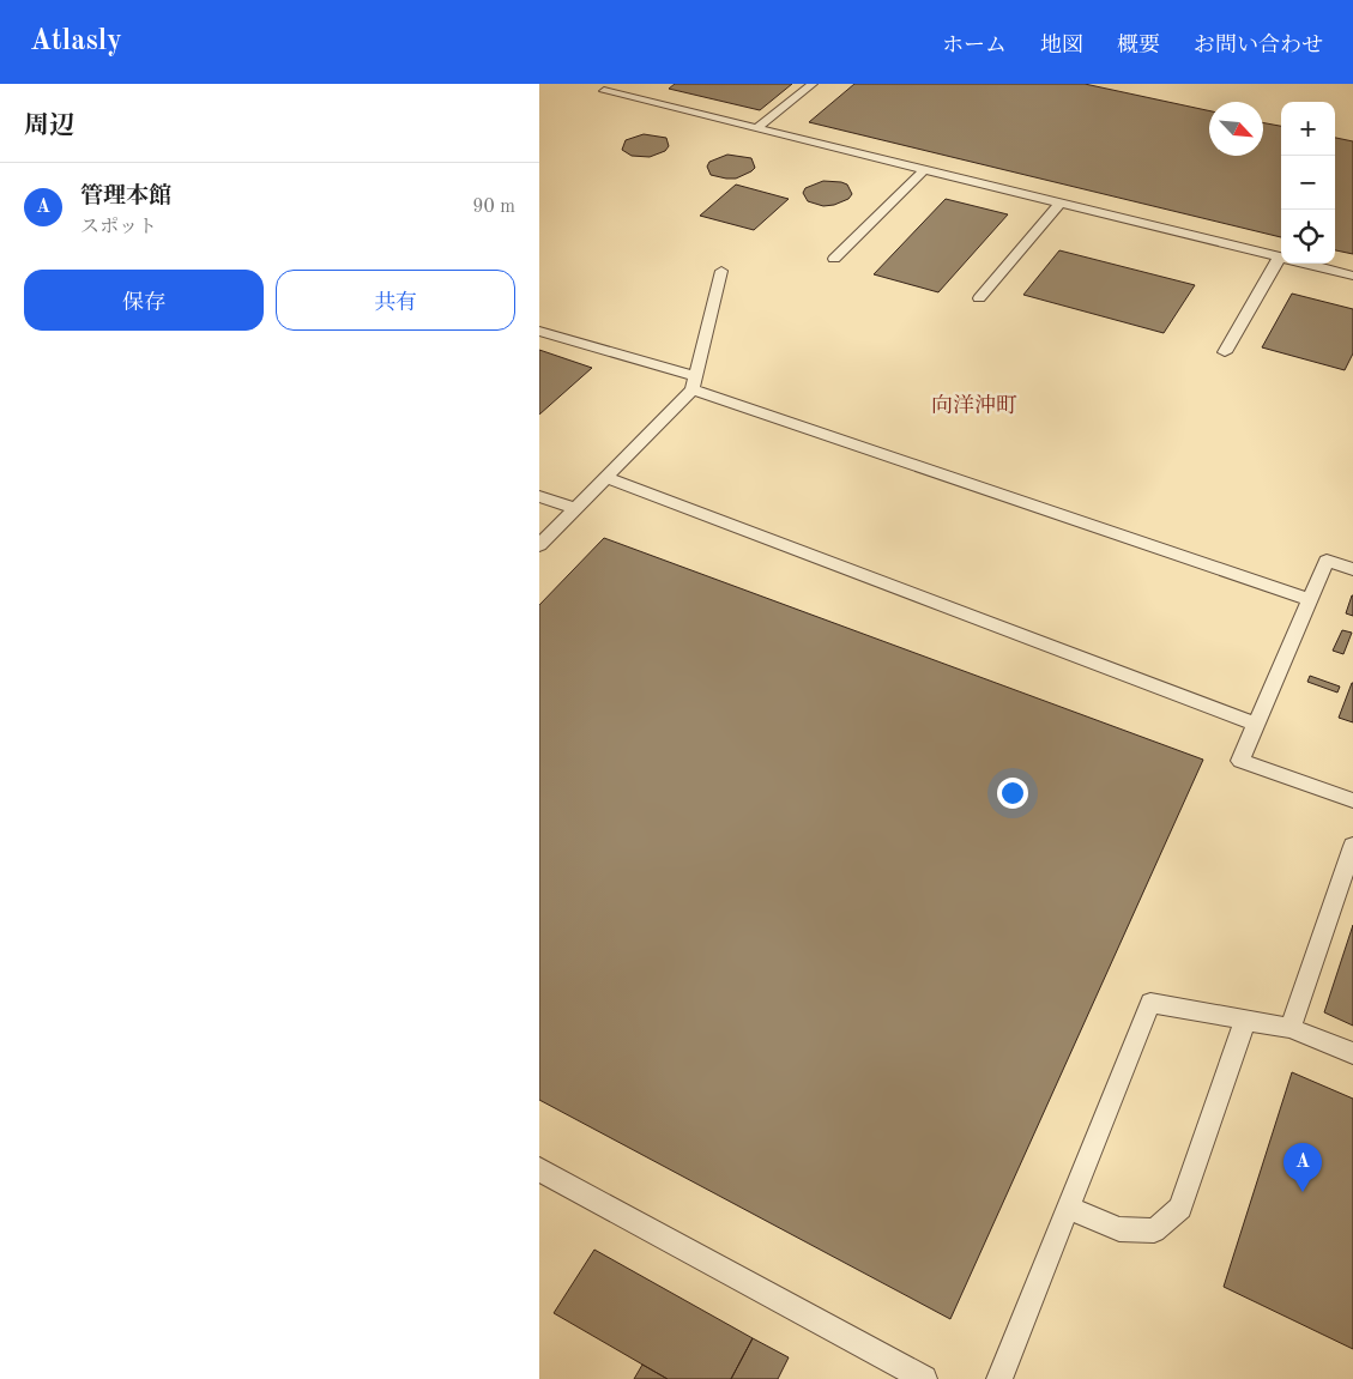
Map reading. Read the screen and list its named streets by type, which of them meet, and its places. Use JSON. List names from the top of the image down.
{
  "districts": ["向洋沖町"],
  "north": "bottom right",
  "page": {
    "header": "Atlasly",
    "nav": [
      "ホーム",
      "地図",
      "概要",
      "お問い合わせ"
    ],
    "heading": "周辺",
    "map_buttons": ["+", "−"],
    "list": [
      {
        "mark": "A",
        "name": "管理本館",
        "note": "スポット",
        "value": "90 m"
      }
    ],
    "buttons": ["保存", "共有"],
    "pins": "A"
  }
}
